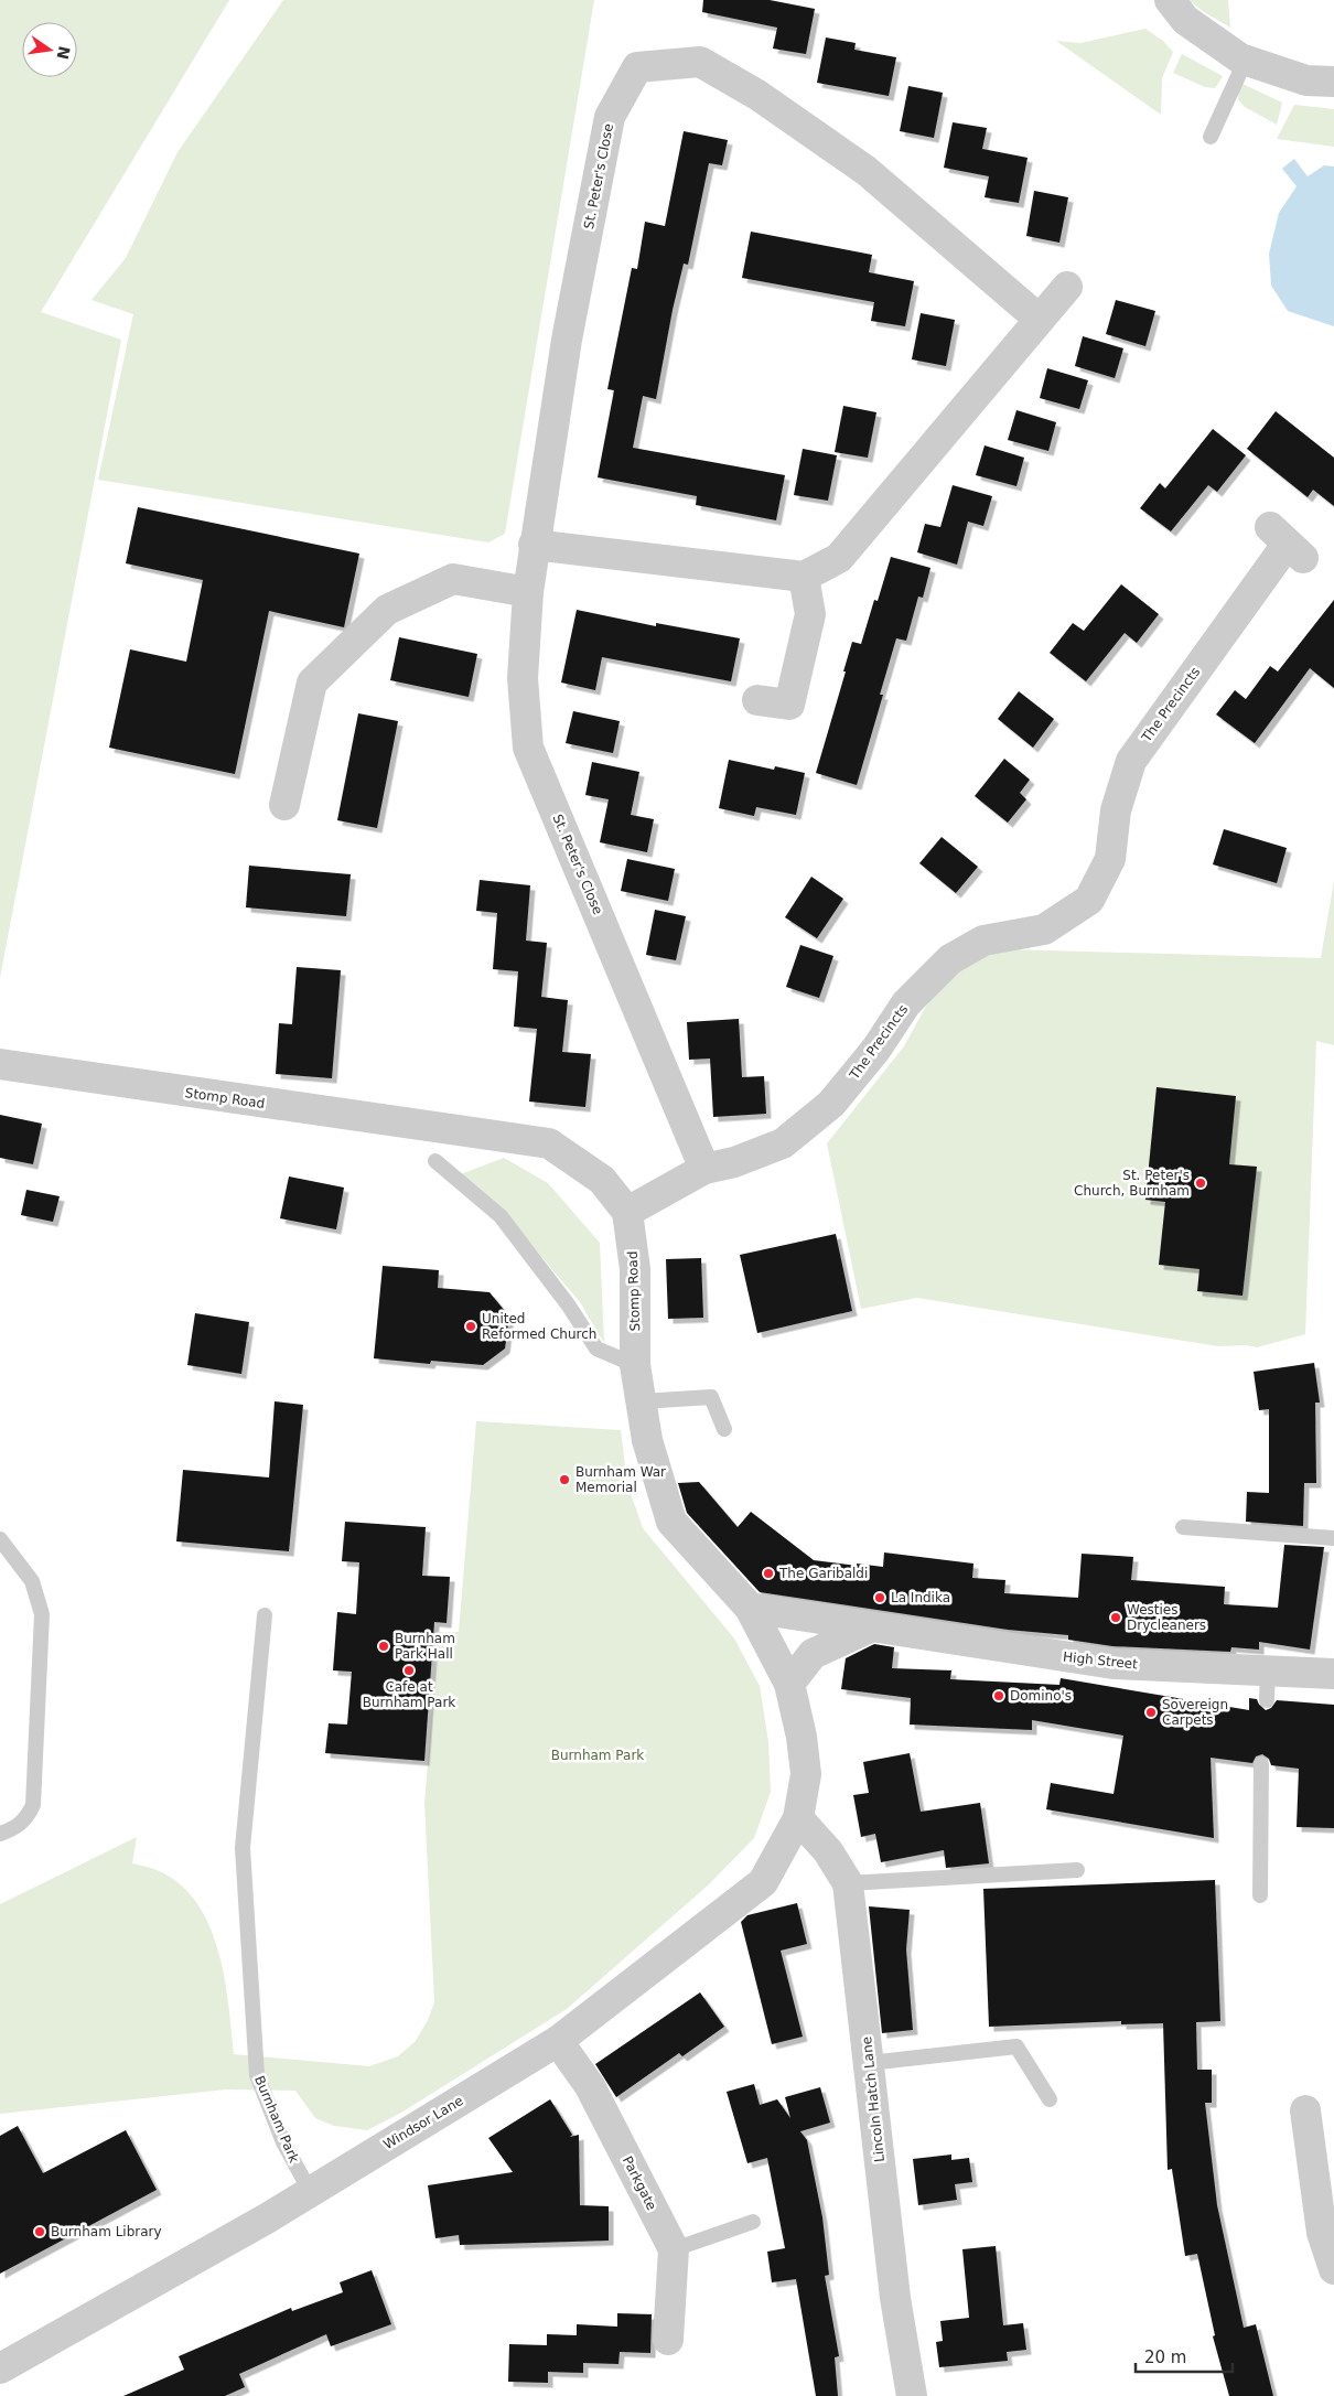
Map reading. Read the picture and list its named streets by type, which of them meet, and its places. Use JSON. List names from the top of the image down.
{
  "streets": {
    "street": [
      "St. Peter's Close",
      "The Precincts",
      "Stomp Road",
      "High Street",
      "Lincoln Hatch Lane",
      "Windsor Lane",
      "Parkgate"
    ],
    "lane": ["Burnham Park"]
  },
  "crossings": [
    ["St. Peter's Close", "The Precincts"],
    ["The Precincts", "Stomp Road"],
    ["Stomp Road", "High Street"],
    ["Stomp Road", "Lincoln Hatch Lane"],
    ["Stomp Road", "Windsor Lane"],
    ["Lincoln Hatch Lane", "Windsor Lane"],
    ["Burnham Park", "Windsor Lane"],
    ["Windsor Lane", "Parkgate"]
  ],
  "parks": ["Burnham Park"],
  "places": [
    "St. Peter's Church, Burnham",
    "United Reformed Church",
    "Burnham War Memorial",
    "The Garibaldi",
    "La Indika",
    "Westies Drycleaners",
    "Burnham Park Hall",
    "Cafe at Burnham Park",
    "Domino's",
    "Sovereign Carpets",
    "Burnham Library"
  ],
  "scale_bar": "20 m",
  "north": "right"
}
